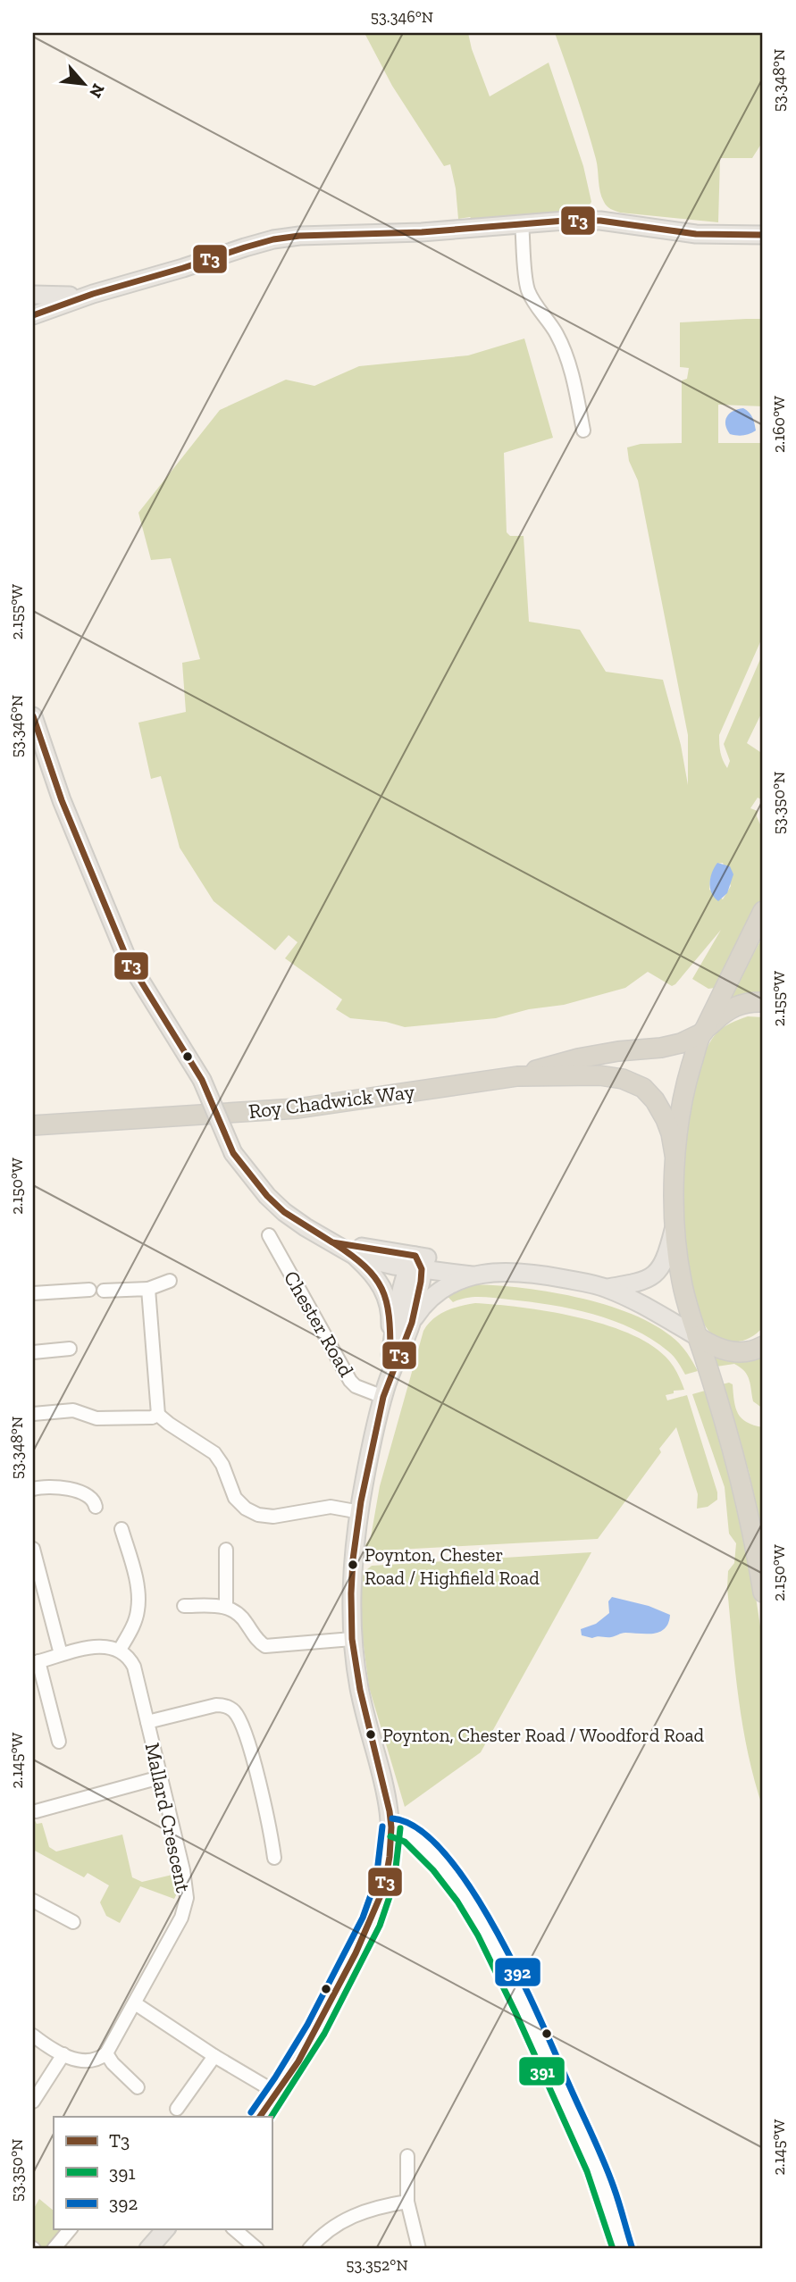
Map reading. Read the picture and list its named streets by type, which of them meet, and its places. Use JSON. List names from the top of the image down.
{
  "streets": {
    "highway": ["Roy Chadwick Way"],
    "main road": ["Chester Road"],
    "street": ["Mallard Crescent"]
  },
  "places": ["Poynton, Chester Road / Highfield Road", "Poynton, Chester Road / Woodford Road"],
  "lines": ["transit line T3", "transit line 392", "transit line 391"],
  "legend": ["T3", "391", "392"],
  "north": "bottom right",
  "coordinates": [
    "53.346°N",
    "53.348°N",
    "2.160°W",
    "2.155°W",
    "53.350°N",
    "2.150°W",
    "2.145°W",
    "53.352°N"
  ]
}
